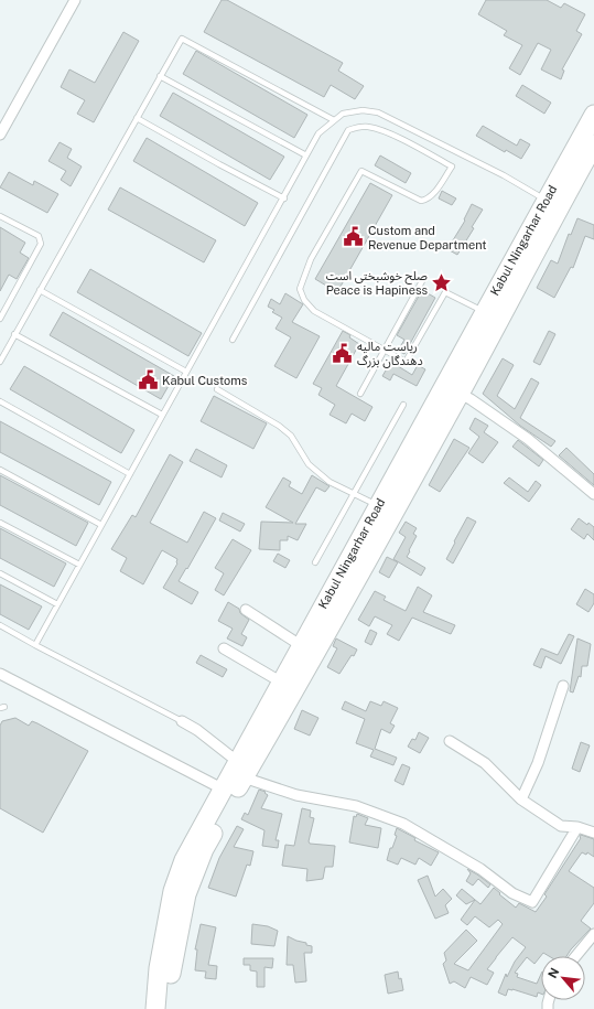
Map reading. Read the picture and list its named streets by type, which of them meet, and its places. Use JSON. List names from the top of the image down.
{
  "streets": {
    "highway": ["Kabul Ningarhar Road"]
  },
  "places": {
    "public building": ["Custom and Revenue Department", "ریاست مالیه دهندگان بزرگ", "Kabul Customs"],
    "place": ["صلح خوشبختی است Peace is Hapiness"]
  },
  "north": "top left"
}
